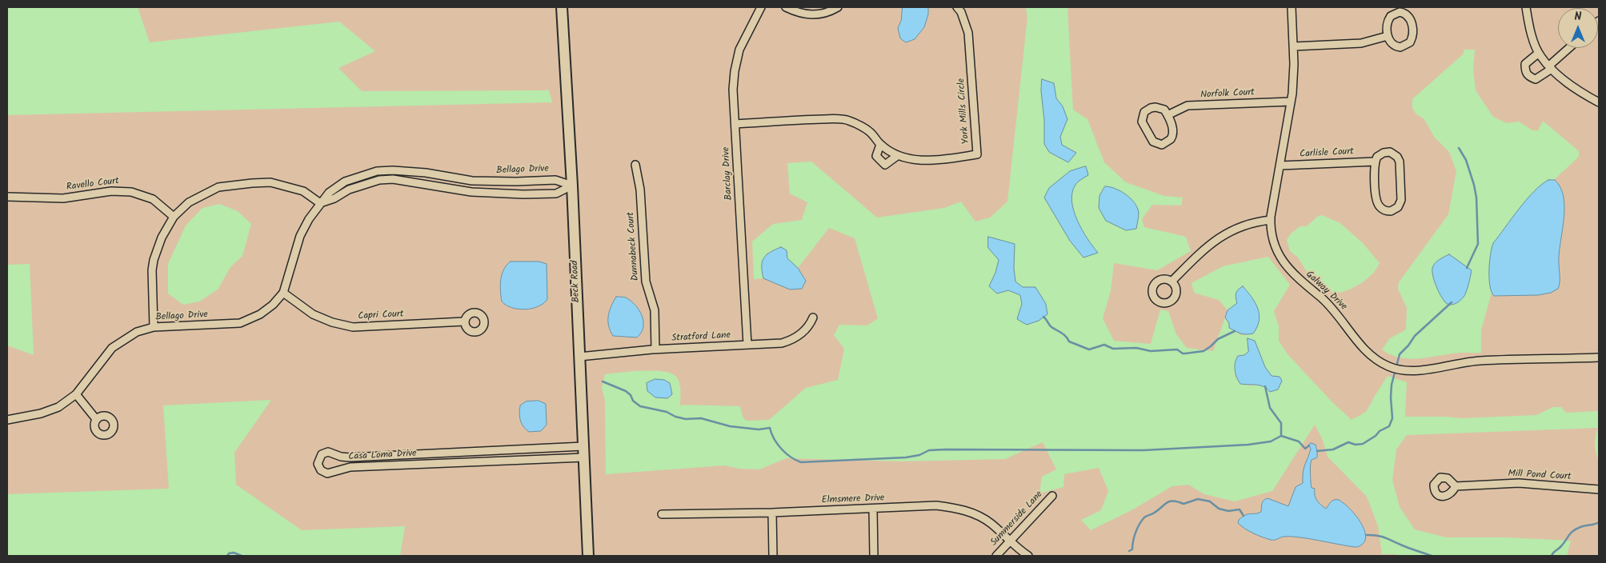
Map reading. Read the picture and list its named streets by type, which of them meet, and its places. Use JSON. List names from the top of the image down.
{
  "streets": {
    "main road": ["Beck Road"],
    "street": [
      "Norfolk Court",
      "York Mills Circle",
      "Carlisle Court",
      "Bellago Drive",
      "Barclay Drive",
      "Ravello Court",
      "Dunnabeck Court",
      "Galway Drive",
      "Capri Court",
      "Stratford Lane",
      "Casa Loma Drive",
      "Mill Pond Court",
      "Elmsmere Drive",
      "Summerside Lane"
    ]
  },
  "crossings": [
    ["Norfolk Court", "Galway Drive"],
    ["York Mills Circle", "Barclay Drive"],
    ["Carlisle Court", "Galway Drive"],
    ["Bellago Drive", "Beck Road"],
    ["Bellago Drive", "Capri Court"],
    ["Barclay Drive", "Stratford Lane"],
    ["Dunnabeck Court", "Stratford Lane"],
    ["Beck Road", "Stratford Lane"],
    ["Beck Road", "Casa Loma Drive"],
    ["Elmsmere Drive", "Summerside Lane"]
  ],
  "north": "top"
}
